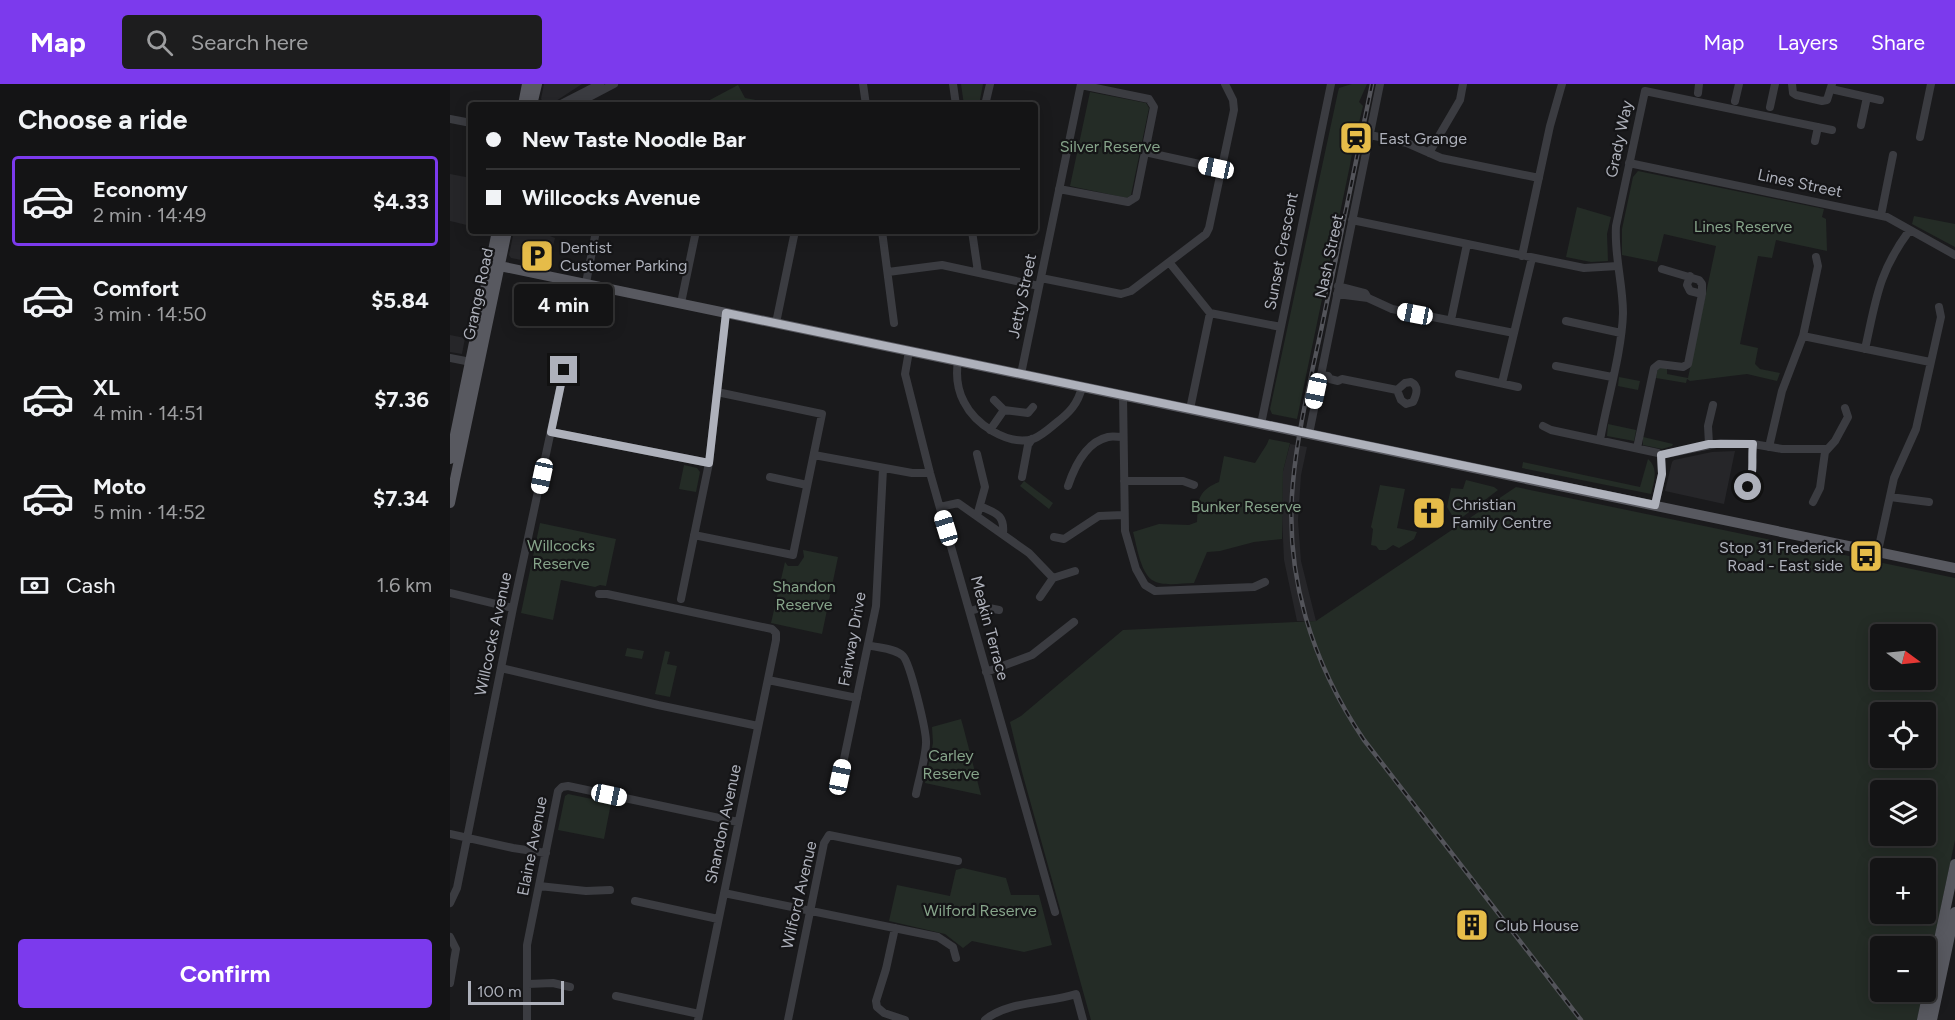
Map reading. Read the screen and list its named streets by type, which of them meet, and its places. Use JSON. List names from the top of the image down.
{
  "streets": {
    "main road": ["Grange Road"],
    "street": [
      "Grady Way",
      "Lines Street",
      "Sunset Crescent",
      "Nash Street",
      "Jetty Street",
      "Meakin Terrace",
      "Willcocks Avenue",
      "Fairway Drive",
      "Shandon Avenue",
      "Elaine Avenue",
      "Wilford Avenue"
    ]
  },
  "crossings": [
    ["Grady Way", "Lines Street"],
    ["Shandon Avenue", "Elaine Avenue"]
  ],
  "parks": [
    "Silver Reserve",
    "Lines Reserve",
    "Bunker Reserve",
    "Willcocks Reserve",
    "Shandon Reserve",
    "Carley Reserve",
    "Wilford Reserve"
  ],
  "places": {
    "station": ["East Grange"],
    "parking": ["Dentist Customer Parking"],
    "church": ["Christian Family Centre"],
    "bus stop": ["Stop 31 Frederick Road - East side"],
    "building": ["Club House"]
  },
  "scale_bar": "100 m",
  "north": "right",
  "page": {
    "header": "Map",
    "search": "Search here",
    "nav": ["Map", "Layers", "Share"],
    "heading": "Choose a ride",
    "banner": ["New Taste Noodle Bar", "Willcocks Avenue"],
    "list": [
      {
        "name": "Economy",
        "note": "2 min · 14:49",
        "value": "$4.33"
      },
      {
        "name": "Comfort",
        "note": "3 min · 14:50",
        "value": "$5.84"
      },
      {
        "name": "XL",
        "note": "4 min · 14:51",
        "value": "$7.36"
      },
      {
        "name": "Moto",
        "note": "5 min · 14:52",
        "value": "$7.34"
      }
    ],
    "bubble": "4 min",
    "pay": ["Cash", "1.6 km"],
    "map_buttons": ["+", "−"],
    "buttons": "Confirm",
    "scale": "100 m"
  }
}
